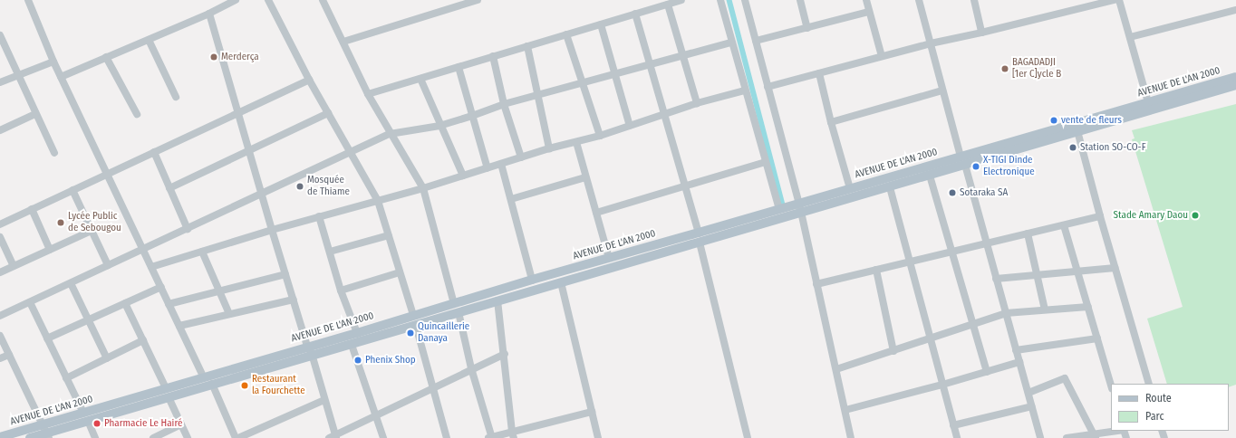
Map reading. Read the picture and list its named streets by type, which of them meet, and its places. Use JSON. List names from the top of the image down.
{
  "streets": {
    "main road": ["AVENUE DE L'AN 2000"]
  },
  "places": [
    "Merderça",
    "BAGADADJI [1er C]ycle B",
    "vente de fleurs",
    "Station SO-CO-F",
    "X-TIGI Dinde Electronique",
    "Mosquée de Thiame",
    "Sotaraka SA",
    "Stade Amary Daou",
    "Lycée Public de Sebougou",
    "Quincaillerie Danaya",
    "Phenix Shop",
    "Restaurant la Fourchette",
    "Pharmacie Le Hairé"
  ],
  "legend": ["Route", "Parc"]
}
